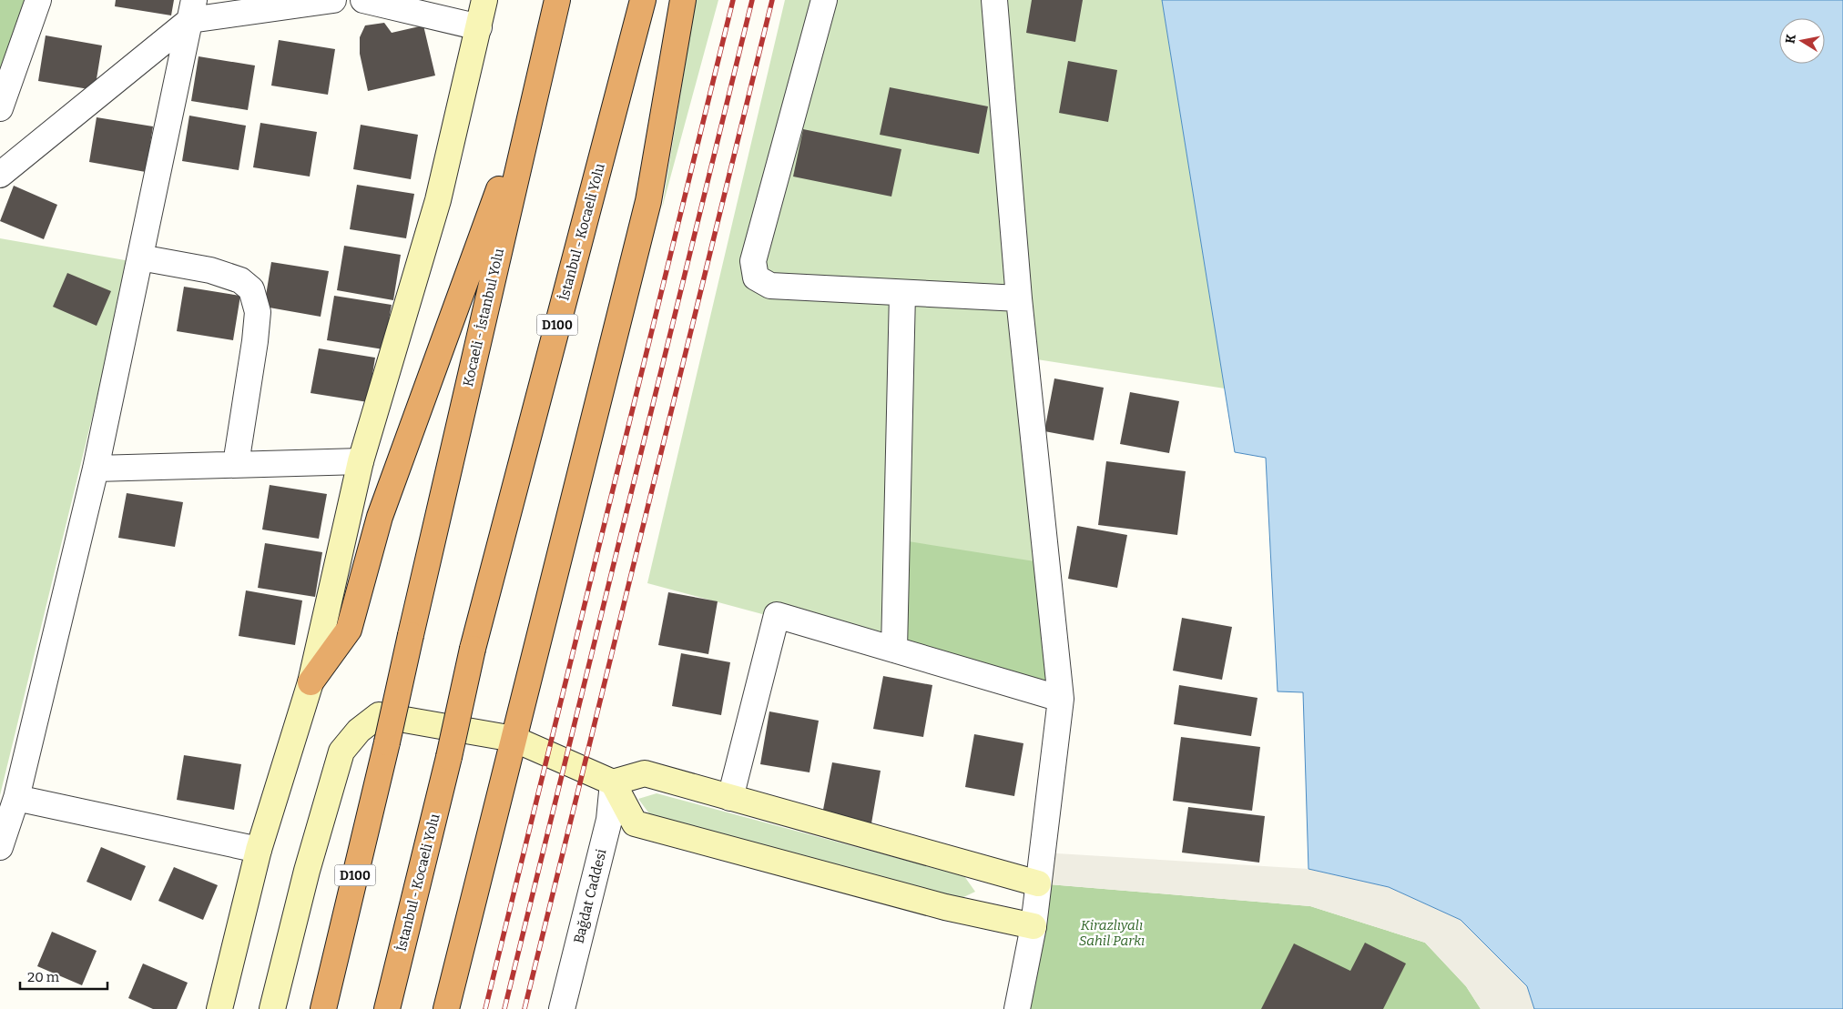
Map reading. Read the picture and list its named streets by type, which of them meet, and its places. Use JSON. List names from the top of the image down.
{
  "streets": {
    "highway": ["İstanbul - Kocaeli Yolu", "Kocaeli - İstanbul Yolu", "D100"],
    "street": ["Bağdat Caddesi"]
  },
  "parks": ["Kirazlıyalı Sahil Parkı"],
  "scale_bar": "20 m",
  "north": "left"
}
